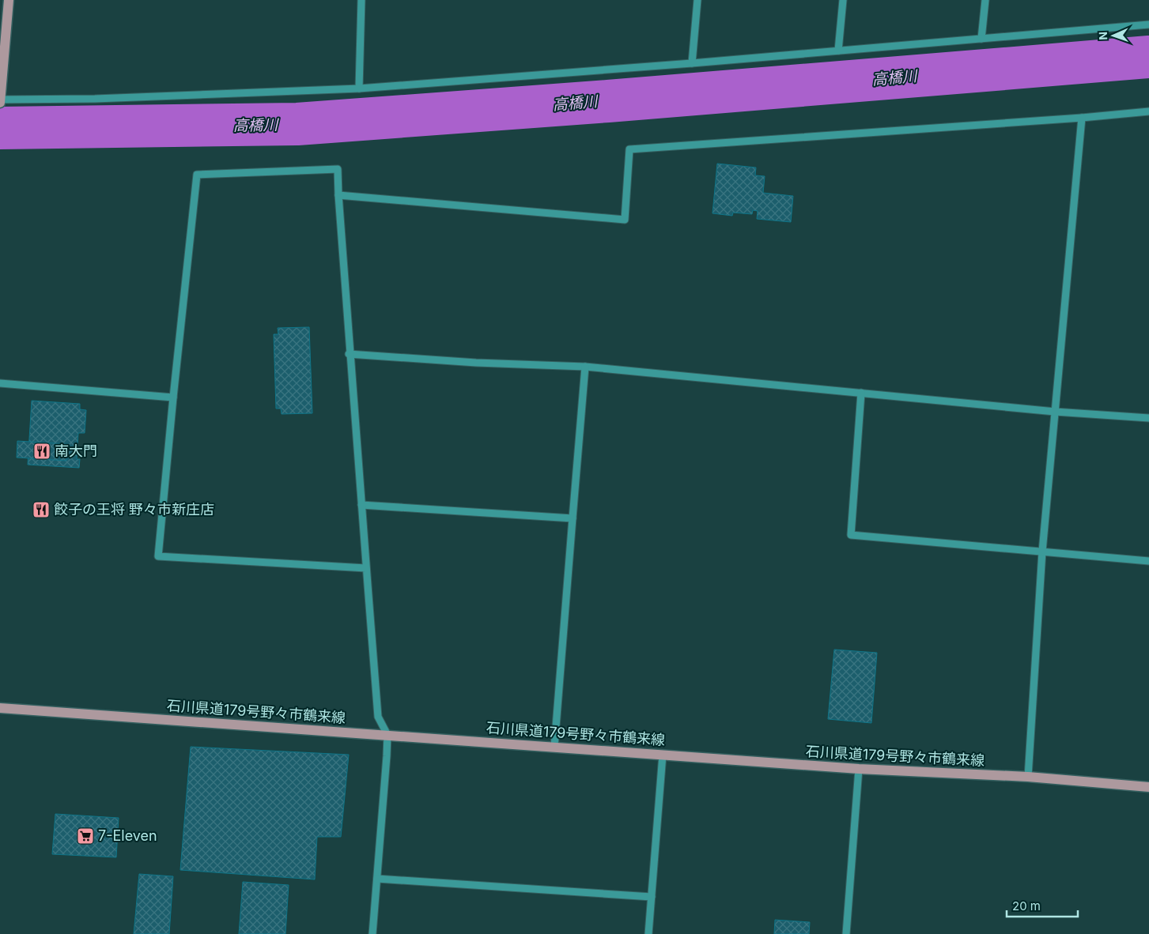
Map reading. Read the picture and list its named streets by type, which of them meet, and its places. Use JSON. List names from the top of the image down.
{
  "streets": {
    "main road": ["石川県道179号野々市鶴来線"]
  },
  "water": ["高橋川"],
  "places": {
    "restaurant": ["南大門", "餃子の王将 野々市新庄店"],
    "supermarket": ["7-Eleven"]
  },
  "scale_bar": "20 m",
  "north": "left"
}
